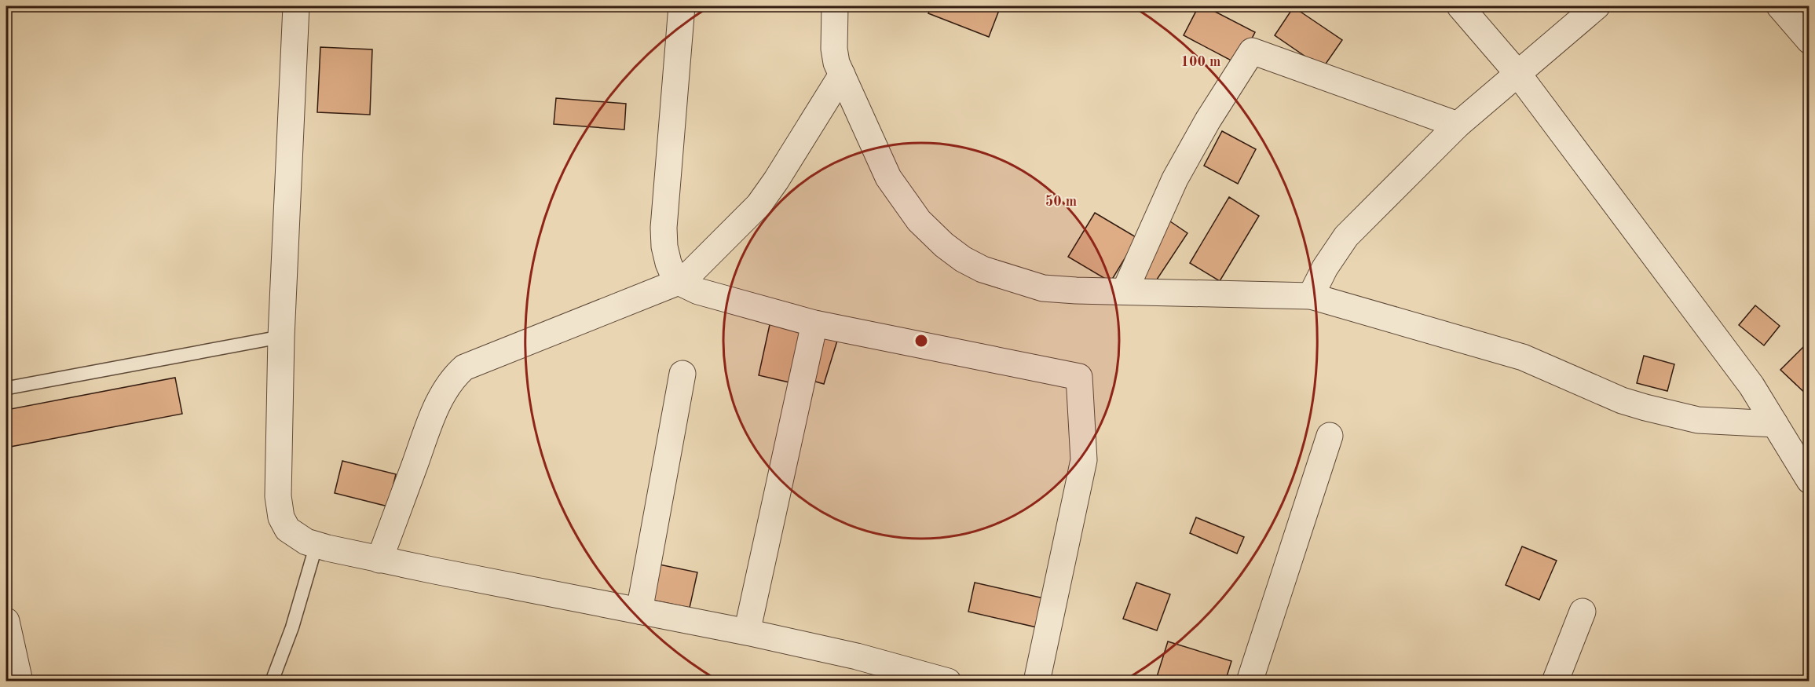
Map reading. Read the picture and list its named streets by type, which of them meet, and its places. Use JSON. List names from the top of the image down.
{
  "rings": ["100 m", "50 m"]
}
